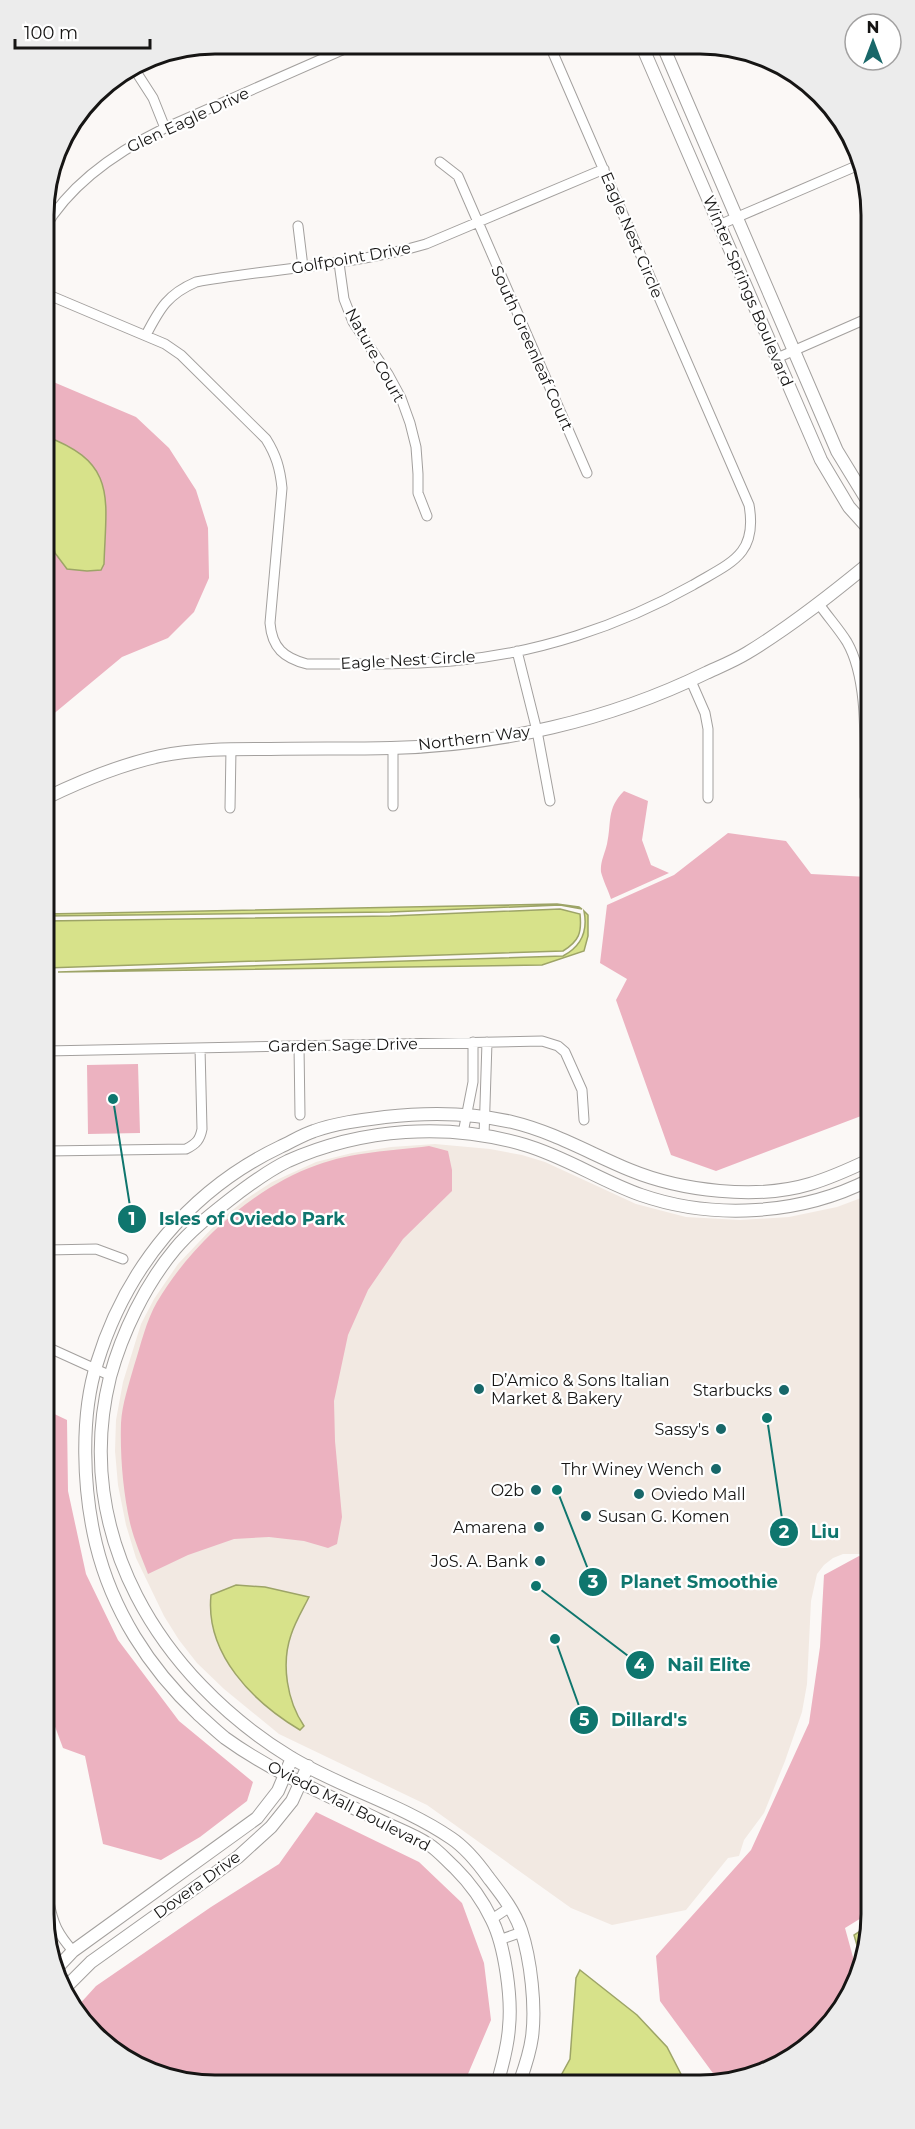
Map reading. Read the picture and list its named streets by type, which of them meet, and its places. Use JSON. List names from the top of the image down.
{
  "streets": {
    "street": [
      "Glen Eagle Drive",
      "Eagle Nest Circle",
      "Golfpoint Drive",
      "Winter Springs Boulevard",
      "South Greenleaf Court",
      "Nature Court",
      "Northern Way",
      "Garden Sage Drive",
      "Oviedo Mall Boulevard",
      "Dovera Drive"
    ]
  },
  "crossings": [
    ["Eagle Nest Circle", "Golfpoint Drive"],
    ["Golfpoint Drive", "South Greenleaf Court"],
    ["Golfpoint Drive", "Nature Court"],
    ["Oviedo Mall Boulevard", "Dovera Drive"]
  ],
  "places": [
    "Isles of Oviedo Park",
    "D’Amico & Sons Italian Market & Bakery",
    "Starbucks",
    "Liu",
    "Sassy's",
    "Thr Winey Wench",
    "O2b",
    "Planet Smoothie",
    "Oviedo Mall",
    "Susan G. Komen",
    "Amarena",
    "JoS. A. Bank",
    "Nail Elite",
    "Dillard's"
  ],
  "scale_bar": "100 m",
  "north": "top"
}
